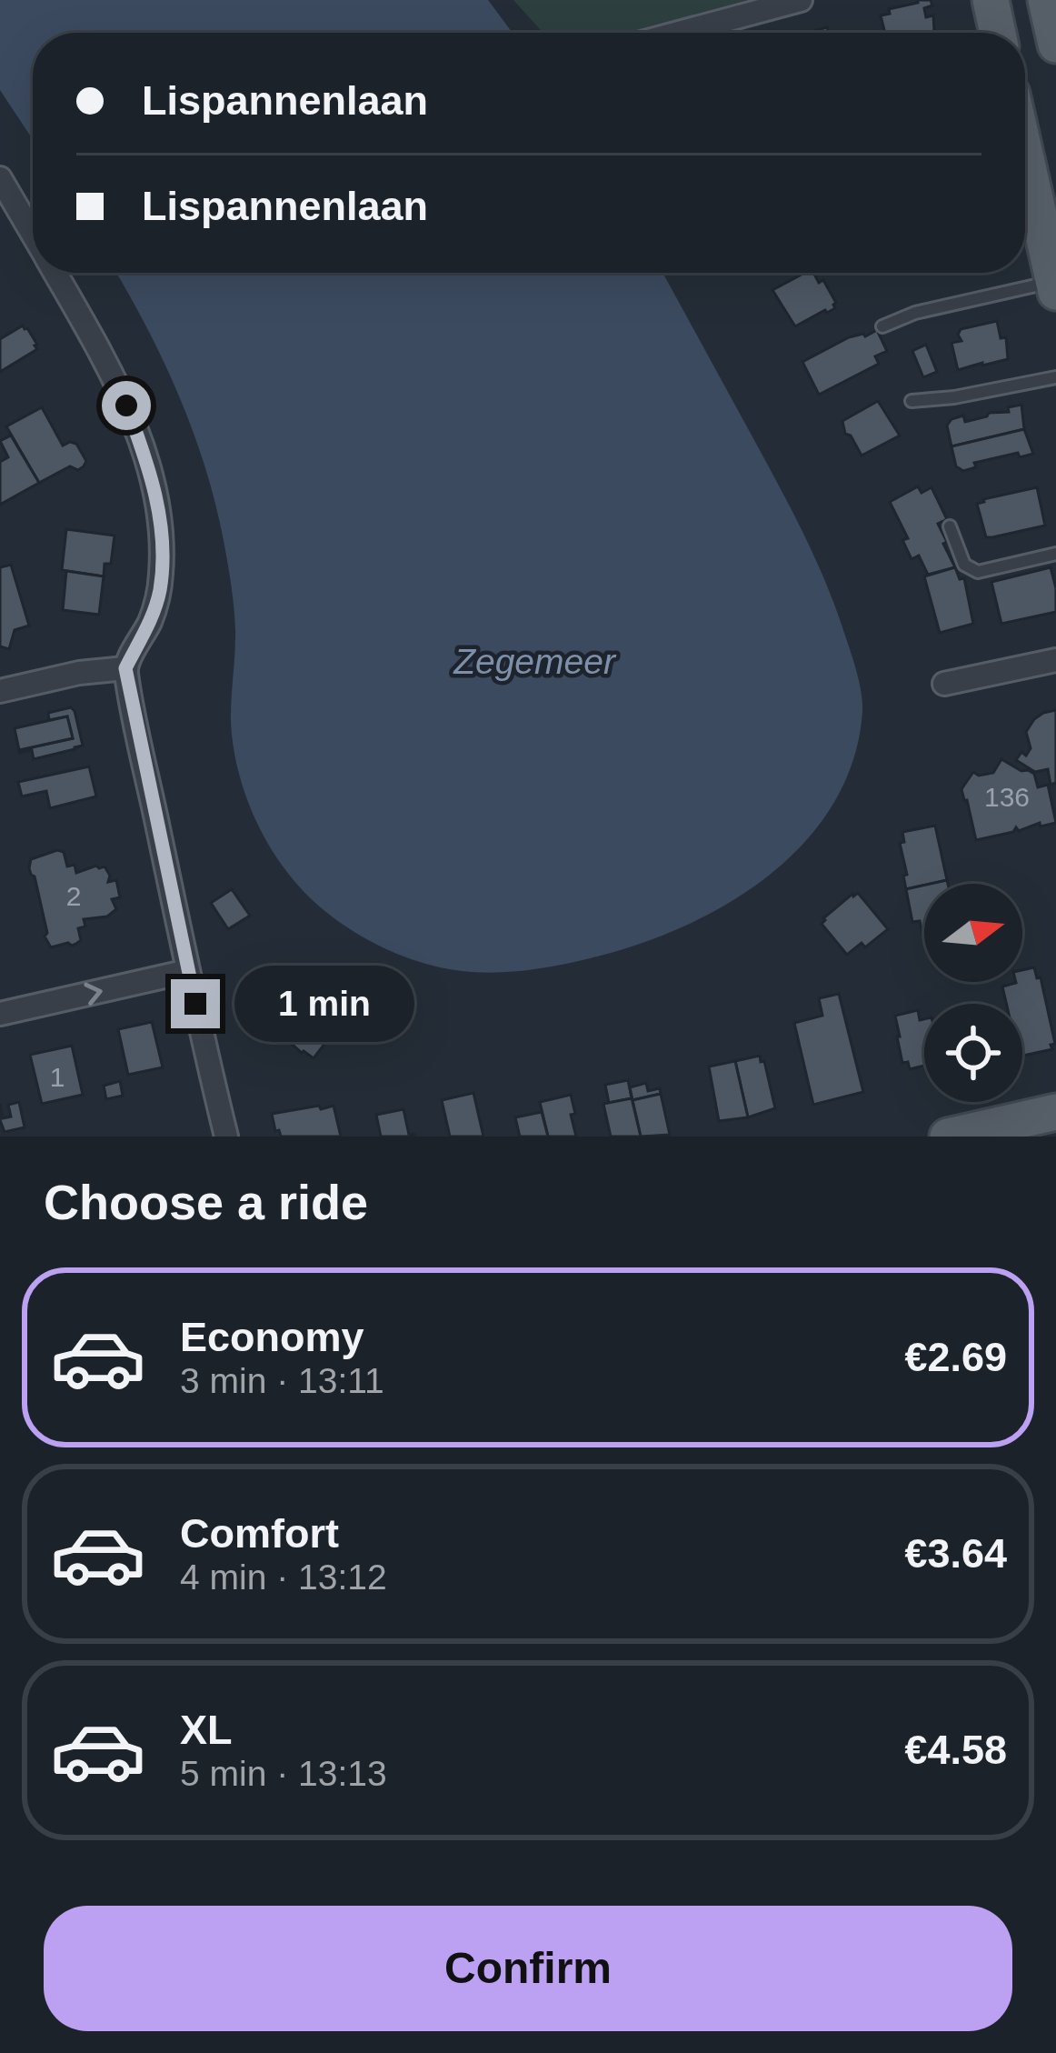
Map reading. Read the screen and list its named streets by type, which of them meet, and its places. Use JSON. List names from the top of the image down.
{
  "water": ["Zegemeer"],
  "house_numbers": ["136", "2", "1"],
  "north": "right",
  "page": {
    "banner": ["Lispannenlaan", "Lispannenlaan"],
    "bubble": "1 min",
    "heading": "Choose a ride",
    "list": [
      {
        "name": "Economy",
        "note": "3 min · 13:11",
        "value": "€2.69"
      },
      {
        "name": "Comfort",
        "note": "4 min · 13:12",
        "value": "€3.64"
      },
      {
        "name": "XL",
        "note": "5 min · 13:13",
        "value": "€4.58"
      }
    ],
    "buttons": "Confirm"
  }
}
